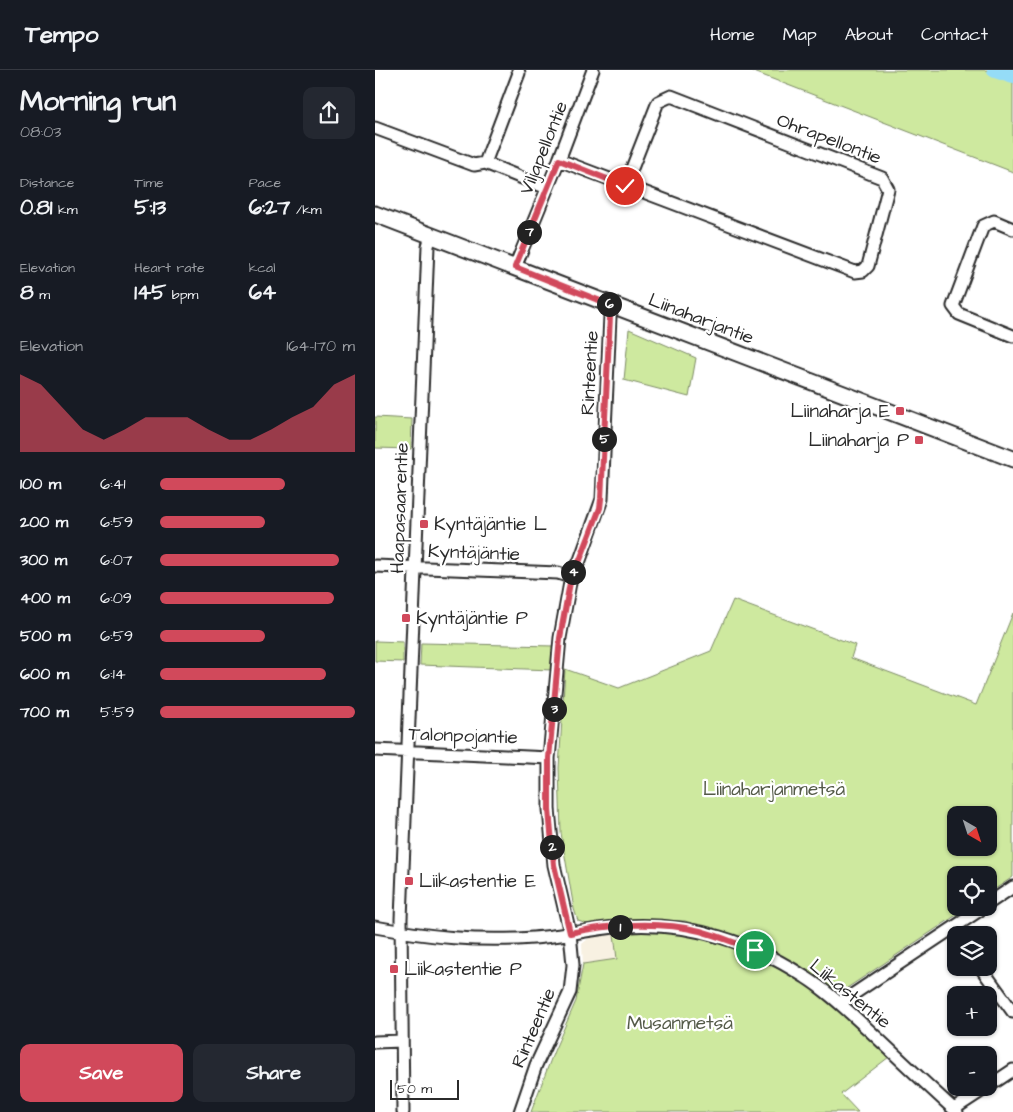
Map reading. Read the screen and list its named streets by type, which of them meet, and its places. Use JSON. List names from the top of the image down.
{
  "streets": {
    "main road": ["Liinaharjantie"],
    "street": [
      "Ohrapellontie",
      "Viljapellontie",
      "Rinteentie",
      "Haapasaarentie",
      "Kyntäjäntie",
      "Talonpojantie",
      "Liikastentie"
    ]
  },
  "crossings": [
    ["Ohrapellontie", "Viljapellontie"],
    ["Viljapellontie", "Liinaharjantie"],
    ["Liinaharjantie", "Rinteentie"],
    ["Liinaharjantie", "Haapasaarentie"],
    ["Rinteentie", "Kyntäjäntie"],
    ["Rinteentie", "Talonpojantie"],
    ["Rinteentie", "Liikastentie"],
    ["Haapasaarentie", "Kyntäjäntie"],
    ["Haapasaarentie", "Talonpojantie"],
    ["Haapasaarentie", "Liikastentie"]
  ],
  "parks": ["Liinaharjanmetsä", "Musanmetsä"],
  "places": {
    "transit": [
      "Liinaharja E",
      "Liinaharja P",
      "Kyntäjäntie L",
      "Kyntäjäntie P",
      "Liikastentie E",
      "Liikastentie P"
    ]
  },
  "scale_bar": "50 m",
  "north": "bottom right",
  "page": {
    "header": "Tempo",
    "nav": [
      "Home",
      "Map",
      "About",
      "Contact"
    ],
    "heading": ["Morning run", "08:03"],
    "stats": [
      ["Distance", "0.81 km"],
      ["Time", "5:13"],
      ["Pace", "6:27 /km"],
      ["Elevation", "8 m"],
      ["Heart rate", "145 bpm"],
      ["kcal", "64"]
    ],
    "pins": [
      "7",
      "6",
      "5",
      "4",
      "3",
      "2",
      "1"
    ],
    "chart": ["Elevation", "164–170 m"],
    "list": [
      {
        "name": "100 m",
        "note": "6:41"
      },
      {
        "name": "200 m",
        "note": "6:59"
      },
      {
        "name": "300 m",
        "note": "6:07"
      },
      {
        "name": "400 m",
        "note": "6:09"
      },
      {
        "name": "500 m",
        "note": "6:59"
      },
      {
        "name": "600 m",
        "note": "6:14"
      },
      {
        "name": "700 m",
        "note": "5:59"
      }
    ],
    "map_buttons": ["+", "−"],
    "buttons": ["Save", "Share"],
    "scale": "50 m"
  }
}
